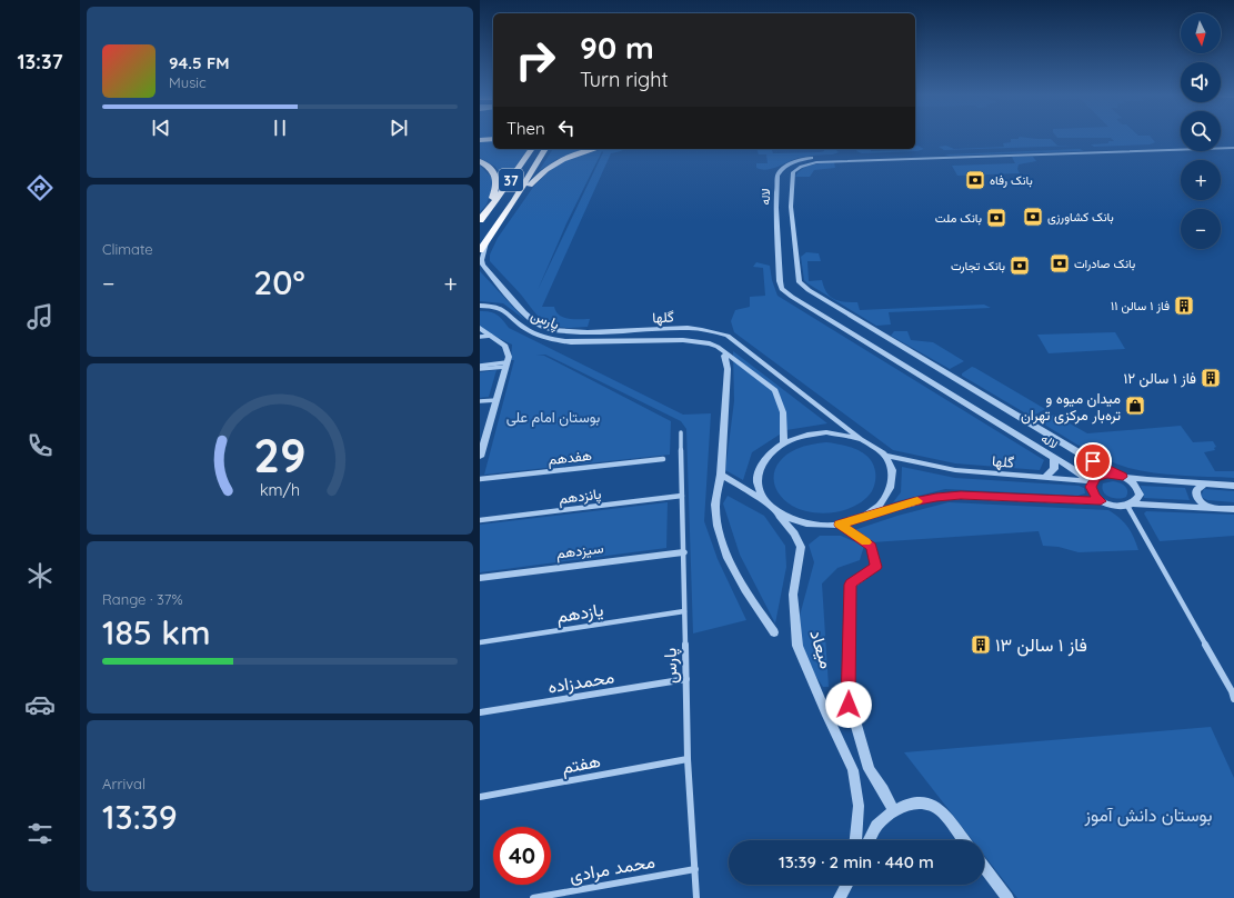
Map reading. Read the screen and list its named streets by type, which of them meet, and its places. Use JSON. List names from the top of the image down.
{
  "streets": {
    "highway": ["37"],
    "street": [
      "لاله",
      "گلها",
      "پارس",
      "هفدهم",
      "پانزدهم",
      "سیزدهم",
      "یازدهم",
      "میعاد",
      "محمدزاده",
      "هفتم",
      "محمد مرادی"
    ]
  },
  "crossings": [
    ["37", "گلها"],
    ["لاله", "گلها"],
    ["گلها", "پارس"],
    ["گلها", "میعاد"],
    ["پارس", "پانزدهم"],
    ["پارس", "سیزدهم"],
    ["پارس", "یازدهم"],
    ["پارس", "میعاد"],
    ["پارس", "محمدزاده"],
    ["پارس", "هفتم"],
    ["پارس", "محمد مرادی"]
  ],
  "parks": ["بوستان امام علی", "بوستان دانش آموز"],
  "places": {
    "bank": [
      "بانک رفاه",
      "بانک کشاورزی",
      "بانک ملت",
      "بانک صادرات",
      "بانک تجارت"
    ],
    "building": ["فاز ۱ سالن ۱۱", "فاز ۱ سالن ۱۲", "فاز ۱ سالن ۱۳"],
    "shop": ["میدان میوه و تره‌بار مرکزی تهران"]
  },
  "north": "bottom",
  "page": {
    "tabs": "13:37",
    "map_buttons": ["+", "−"],
    "turn": ["90 m", "Turn right"],
    "song": ["94.5 FM", "Music"],
    "then": "Then",
    "tile": [
      "Climate",
      ["Range · 37%", "185 km"],
      ["Arrival", "13:39"]
    ],
    "heat": ["−", "20°", "+"],
    "limit": "40",
    "trip": "13:39 · 2 min · 440 m",
    "gauge": ["29", "km/h"]
  }
}
